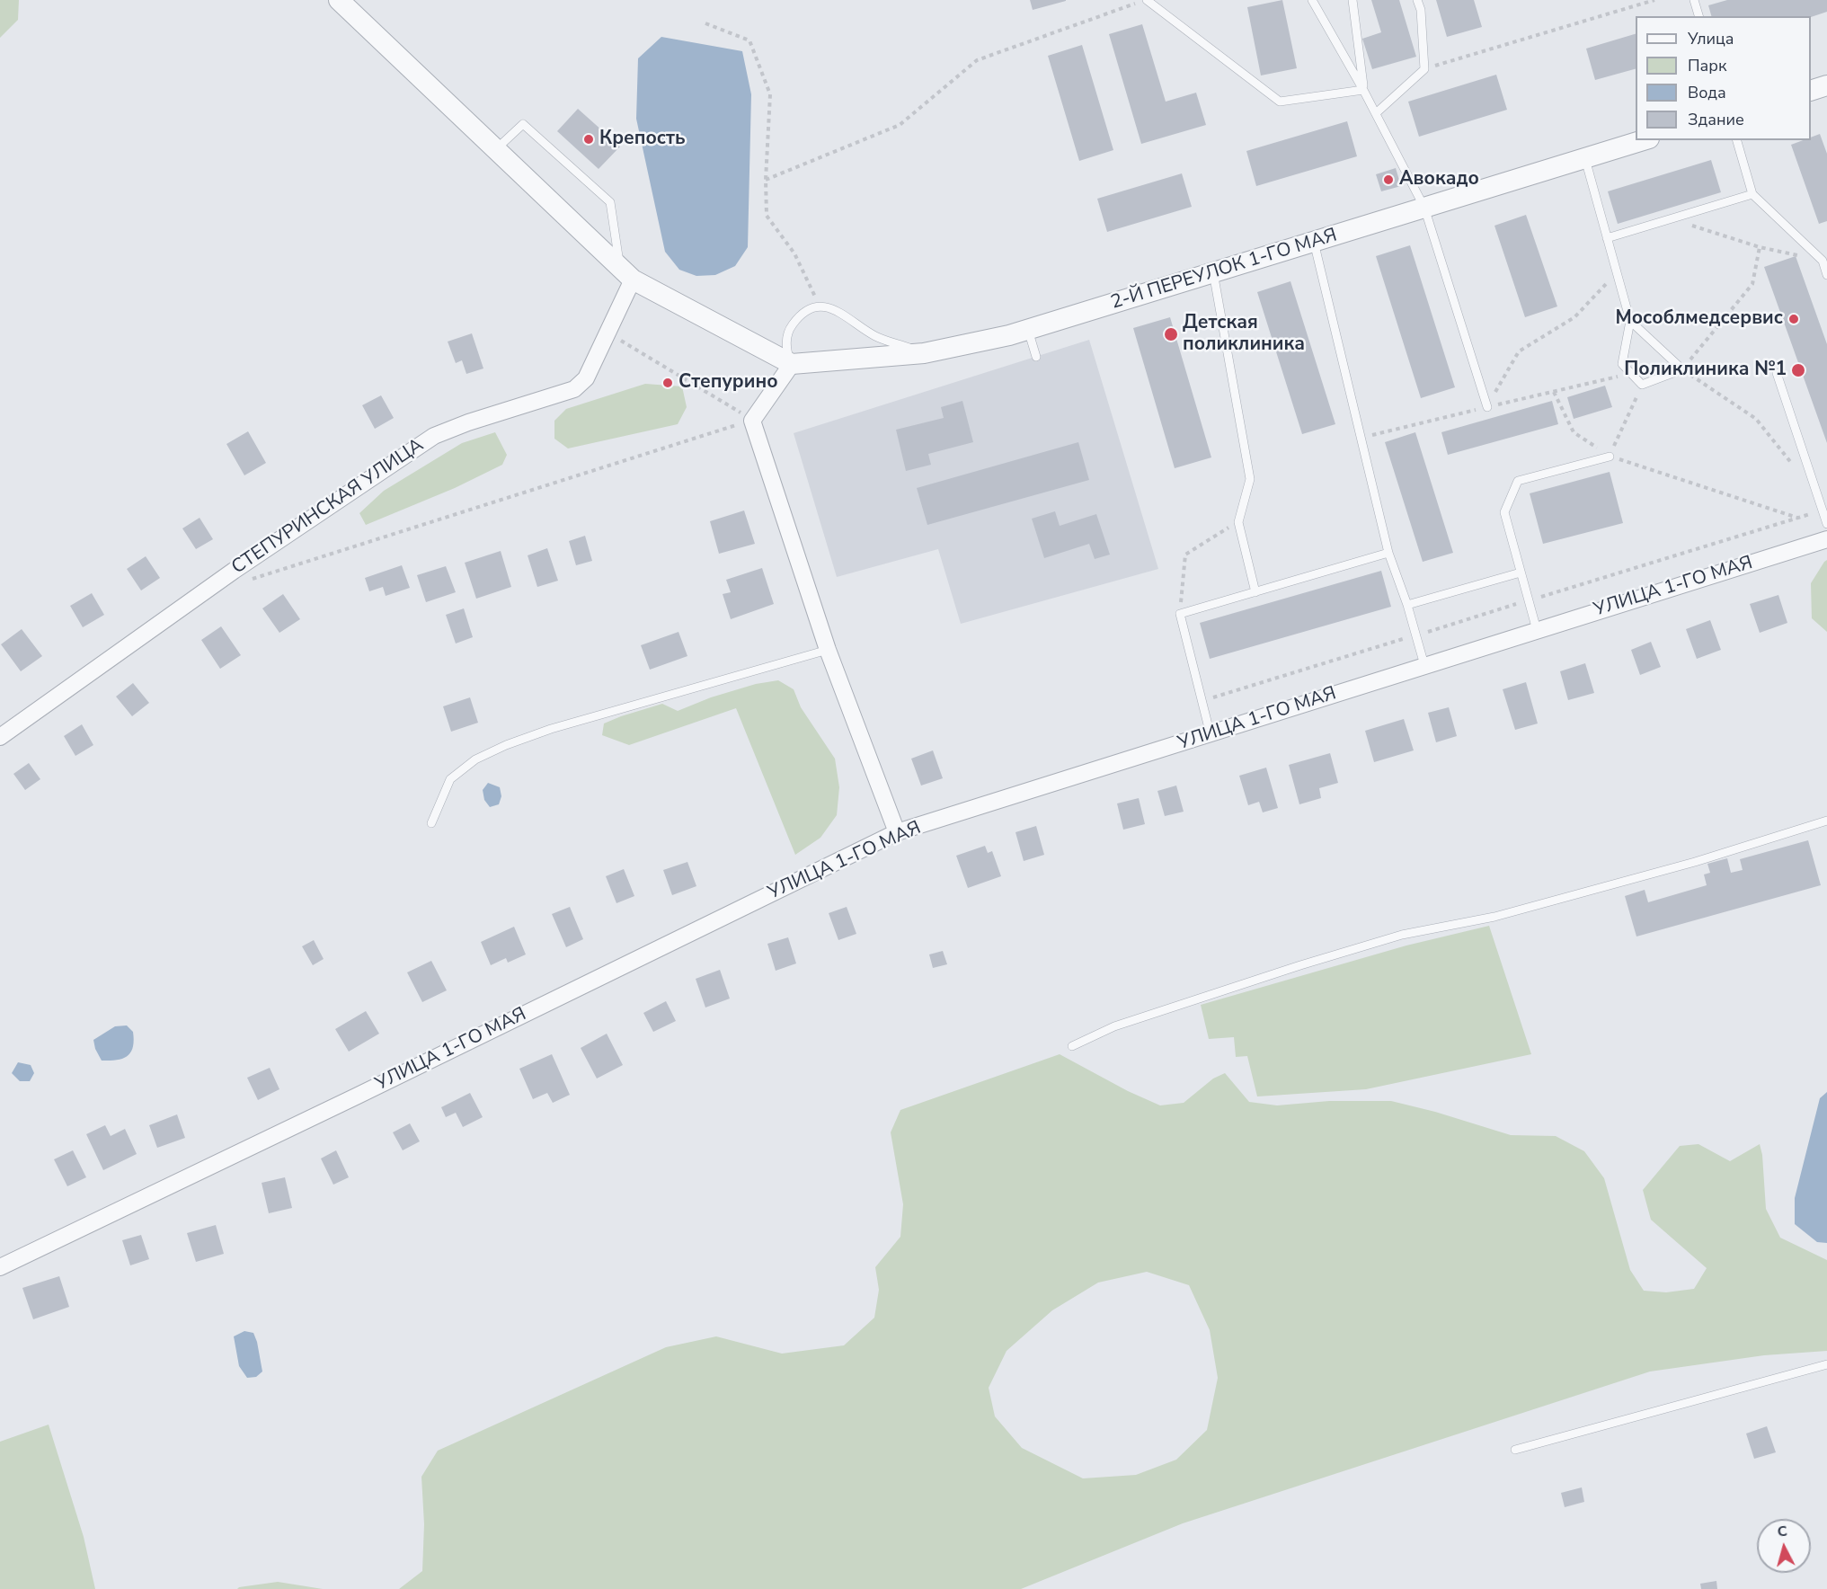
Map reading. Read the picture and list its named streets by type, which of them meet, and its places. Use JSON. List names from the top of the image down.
{
  "streets": {
    "street": ["2-Й ПЕРЕУЛОК 1-ГО МАЯ", "СТЕПУРИНСКАЯ УЛИЦА", "УЛИЦА 1-ГО МАЯ"]
  },
  "places": [
    "Крепость",
    "Авокадо",
    "Мособлмедсервис",
    "Детская поликлиника",
    "Поликлиника №1",
    "Степурино"
  ],
  "legend": [
    "Улица",
    "Парк",
    "Вода",
    "Здание"
  ],
  "north": "top"
}
